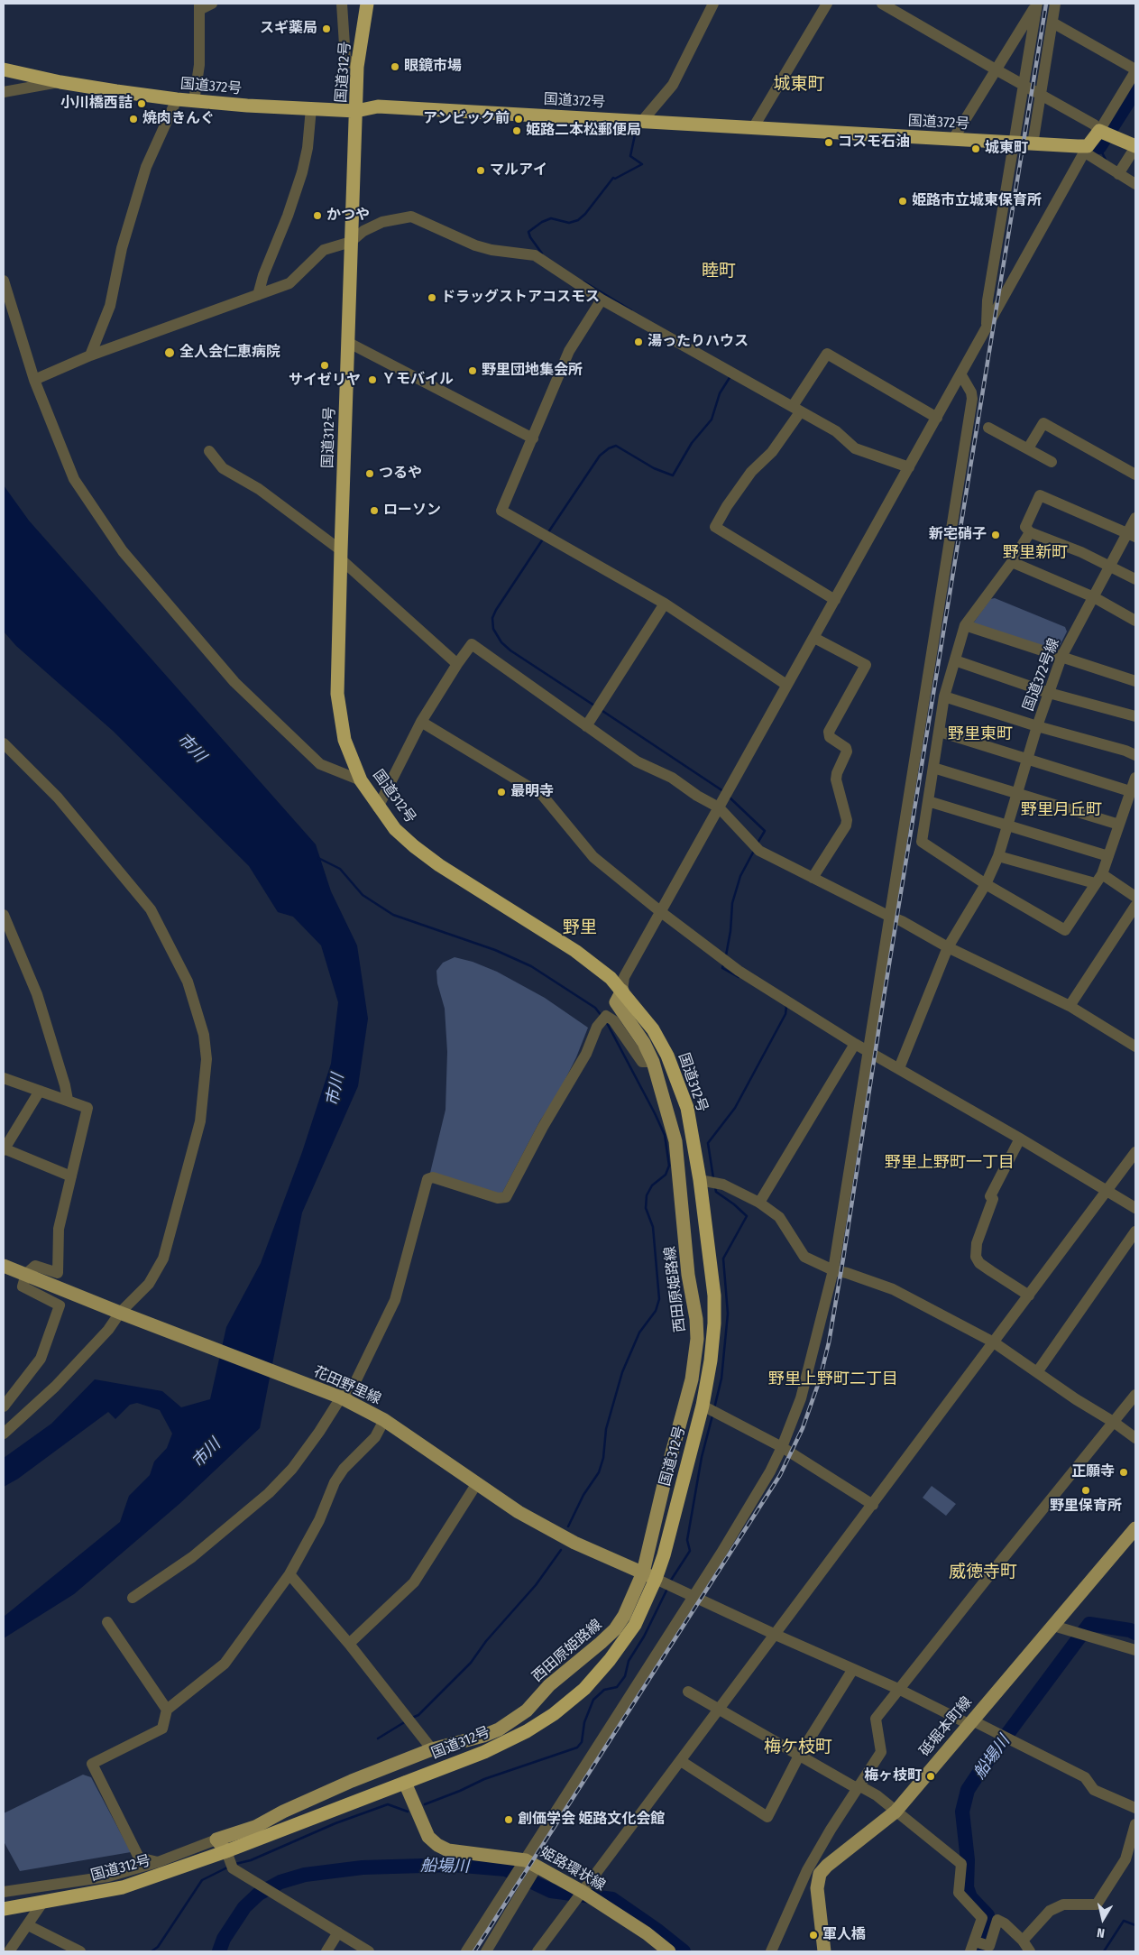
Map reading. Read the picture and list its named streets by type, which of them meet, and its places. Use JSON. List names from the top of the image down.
{
  "streets": {
    "highway": ["国道312号", "国道372号"],
    "main road": [
      "西田原姫路線",
      "花田野里線",
      "砥堀本町線",
      "姫路環状線"
    ],
    "street": ["国道372号線"]
  },
  "crossings": [
    ["国道312号", "国道372号"],
    ["国道312号", "西田原姫路線"],
    ["国道312号", "花田野里線"],
    ["国道312号", "姫路環状線"],
    ["西田原姫路線", "花田野里線"]
  ],
  "districts": [
    "城東町",
    "睦町",
    "野里新町",
    "野里東町",
    "野里月丘町",
    "野里",
    "野里上野町一丁目",
    "野里上野町二丁目",
    "威徳寺町",
    "梅ケ枝町"
  ],
  "water": ["市川", "船場川"],
  "places": [
    "スギ薬局",
    "眼鏡市場",
    "小川橋西詰",
    "焼肉きんぐ",
    "アンビック前",
    "姫路二本松郵便局",
    "コスモ石油",
    "城東町",
    "マルアイ",
    "姫路市立城東保育所",
    "かつや",
    "ドラッグストアコスモス",
    "湯ったりハウス",
    "全人会仁恵病院",
    "サイゼリヤ",
    "野里団地集会所",
    "Ｙモバイル",
    "つるや",
    "ローソン",
    "新宅硝子",
    "最明寺",
    "正願寺",
    "野里保育所",
    "梅ヶ枝町",
    "創価学会 姫路文化会館",
    "軍人橋"
  ],
  "north": "bottom"
}
